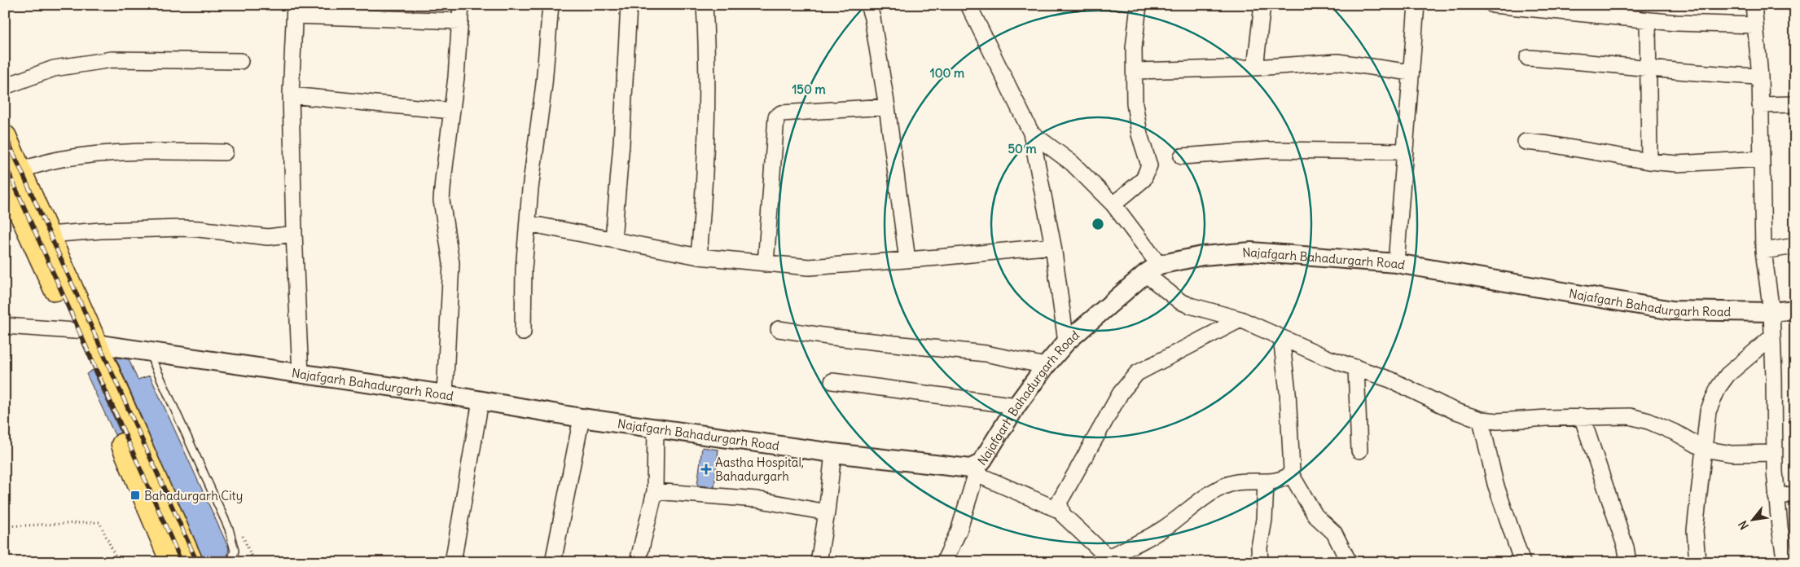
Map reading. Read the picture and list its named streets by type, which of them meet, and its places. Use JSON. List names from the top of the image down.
{
  "streets": {
    "street": ["Najafgarh Bahadurgarh Road"]
  },
  "places": {
    "health": ["Aastha Hospital, Bahadurgarh"],
    "transit": ["Bahadurgarh City"]
  },
  "north": "bottom left",
  "rings": ["100 m", "150 m", "50 m"]
}
